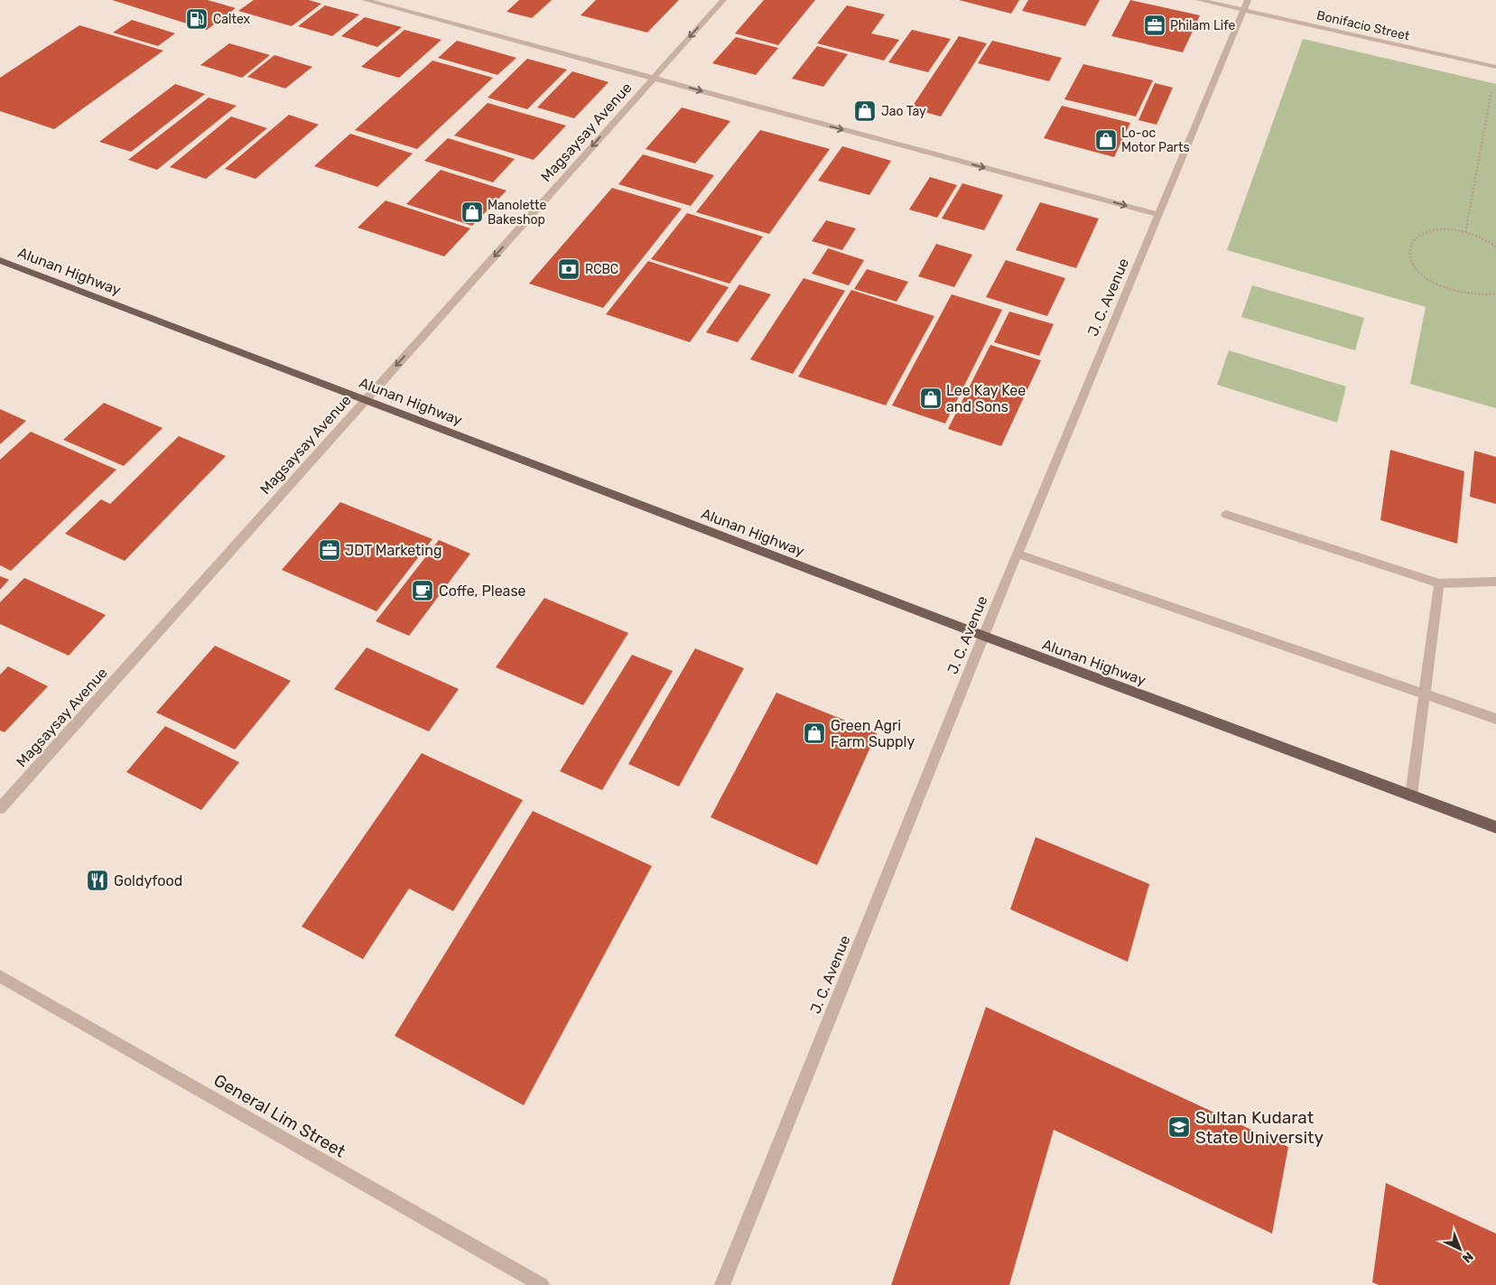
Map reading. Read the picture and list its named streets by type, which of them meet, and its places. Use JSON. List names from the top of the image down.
{
  "streets": {
    "main road": ["Alunan Highway"],
    "street": [
      "Bonifacio Street",
      "Magsaysay Avenue",
      "J. C. Avenue",
      "General Lim Street"
    ]
  },
  "crossings": [
    ["Bonifacio Street", "J. C. Avenue"],
    ["Magsaysay Avenue", "Alunan Highway"],
    ["Alunan Highway", "J. C. Avenue"]
  ],
  "one_way": ["Magsaysay Avenue"],
  "places": {
    "fuel station": ["Caltex"],
    "office": ["Philam Life", "JDT Marketing"],
    "shop": [
      "Jao Tay",
      "Lo-oc Motor Parts",
      "Manolette Bakeshop",
      "Lee Kay Kee and Sons",
      "Green Agri Farm Supply"
    ],
    "bank": ["RCBC"],
    "cafe": ["Coffe, Please"],
    "restaurant": ["Goldyfood"],
    "school or university": ["Sultan Kudarat State University"]
  },
  "north": "bottom right"
}
